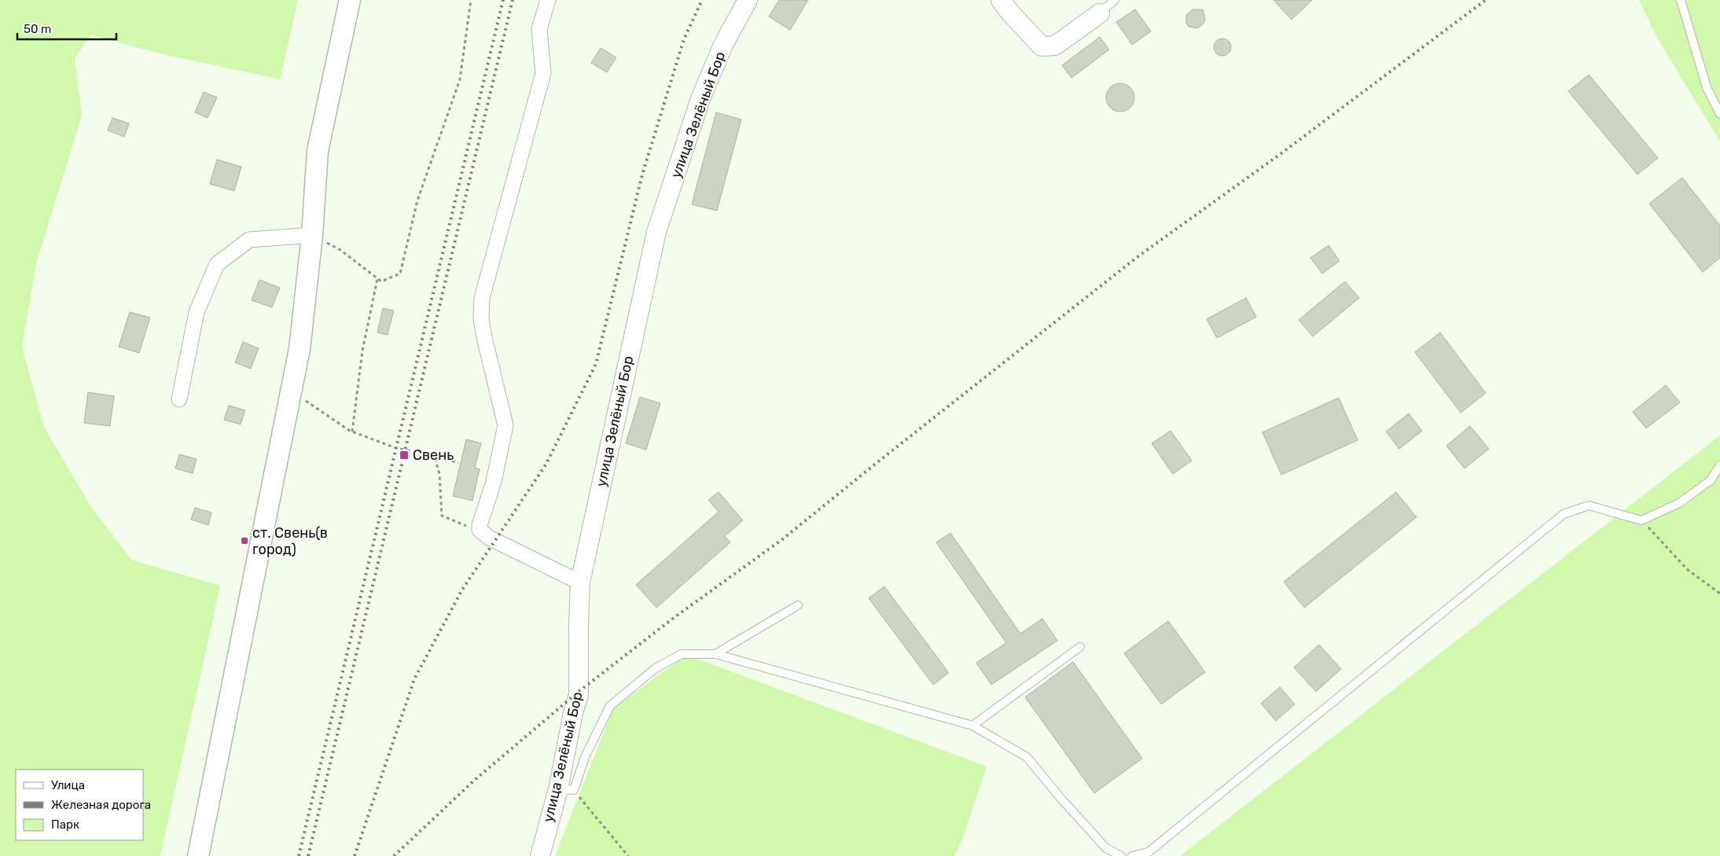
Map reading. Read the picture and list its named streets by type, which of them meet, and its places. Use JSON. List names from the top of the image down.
{
  "streets": {
    "street": ["улица Зелёный Бор"]
  },
  "places": {
    "transit": ["Свень", "ст. Свень(в город)"]
  },
  "legend": ["Улица", "Железная дорога", "Парк"],
  "scale_bar": "50 m"
}
